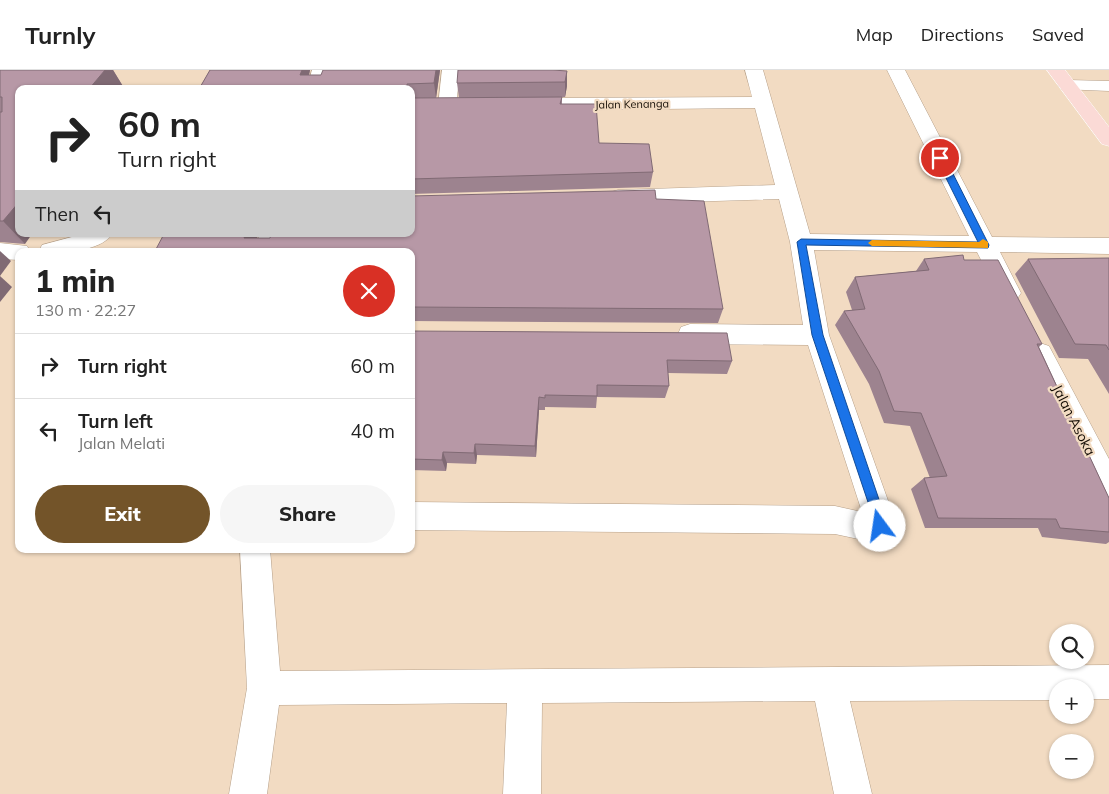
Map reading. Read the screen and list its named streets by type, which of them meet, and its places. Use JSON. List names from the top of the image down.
{
  "streets": {
    "street": ["Jalan Kenanga", "Jalan Asoka"]
  },
  "page": {
    "header": "Turnly",
    "nav": ["Map", "Directions", "Saved"],
    "turn": ["60 m", "Turn right"],
    "then": "Then",
    "heading": ["1 min", "130 m · 22:27"],
    "list": [
      {
        "name": "Turn right",
        "value": "60 m"
      },
      {
        "name": "Turn left",
        "note": "Jalan Melati",
        "value": "40 m"
      }
    ],
    "buttons": ["Exit", "Share"],
    "map_buttons": ["+", "−"]
  }
}
